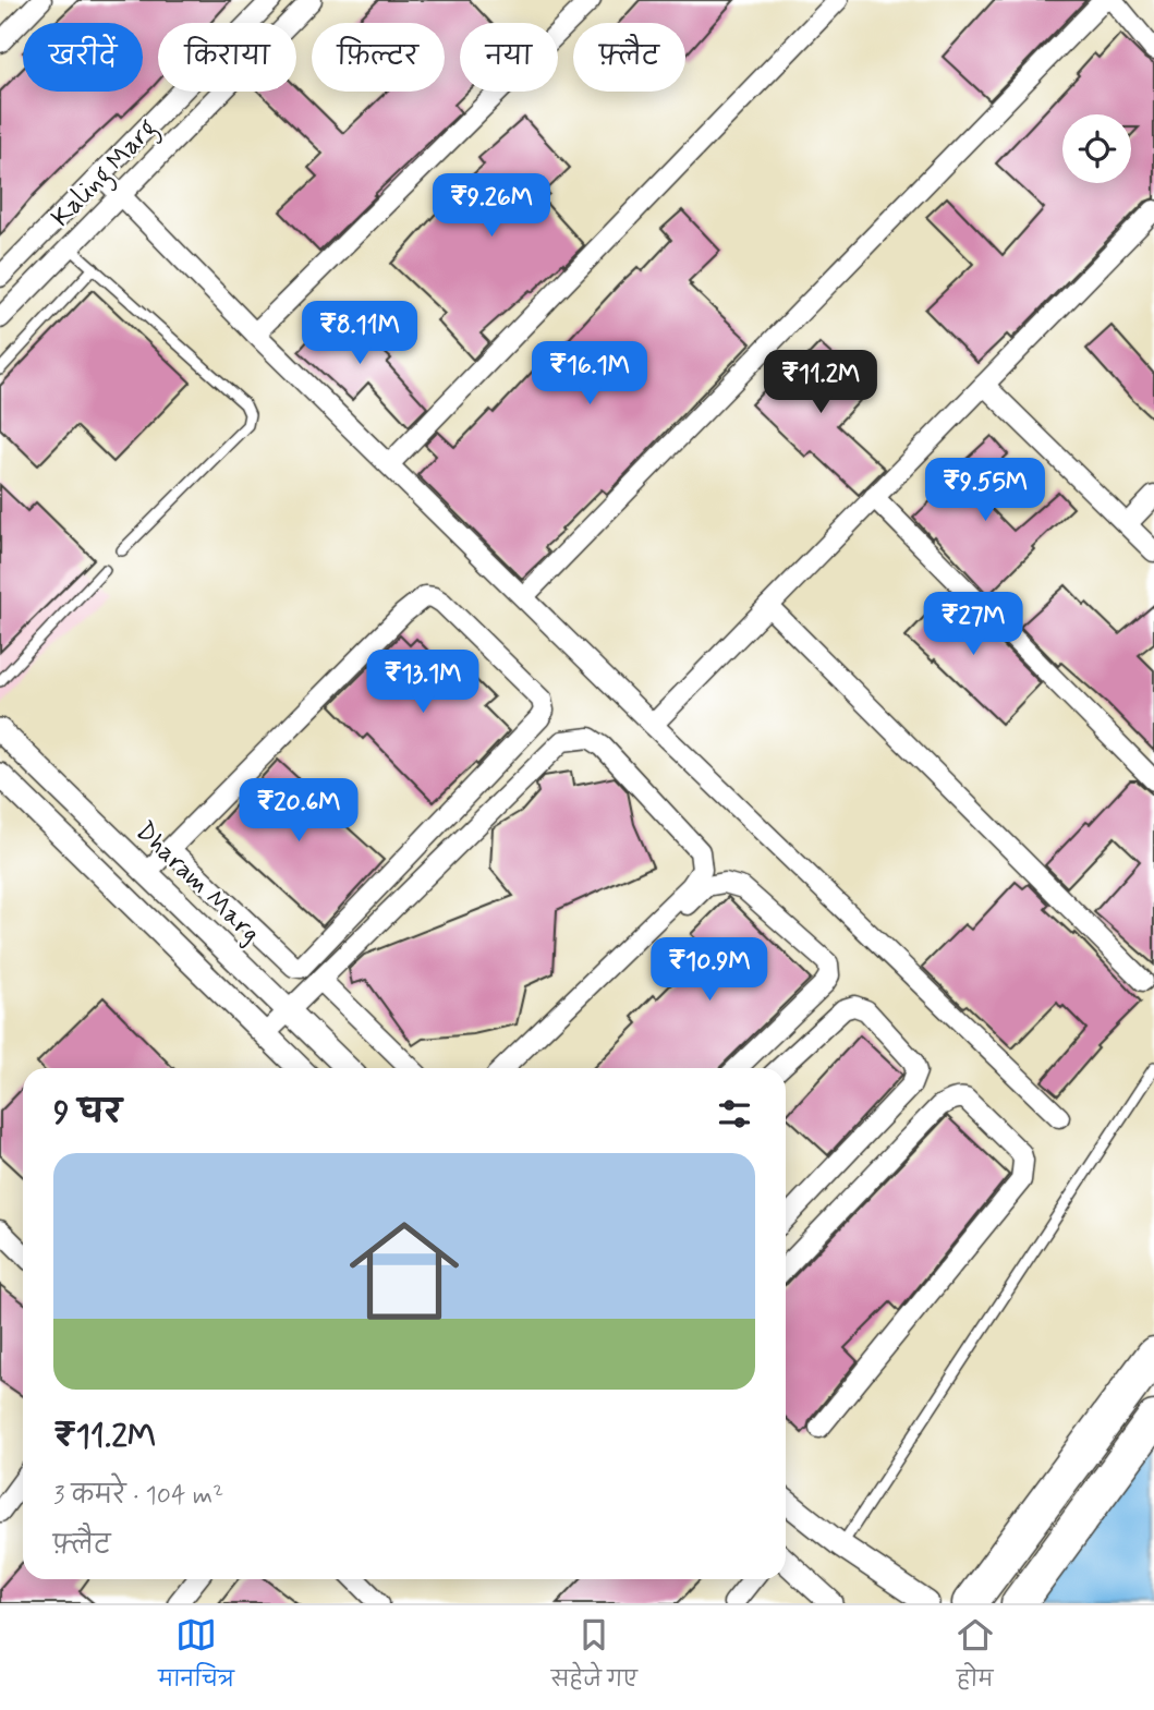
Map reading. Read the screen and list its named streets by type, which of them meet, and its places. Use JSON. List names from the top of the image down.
{
  "streets": {
    "street": ["Kaling Marg", "Dharam Marg"]
  },
  "page": {
    "chip": [
      "खरीदें",
      "किराया",
      "फ़िल्टर",
      "नया",
      "फ़्लैट"
    ],
    "price": [
      "₹9.26M",
      "₹8.11M",
      "₹16.1M",
      "₹11.2M",
      "₹9.55M",
      "₹27M",
      "₹13.1M",
      "₹20.6M",
      "₹10.9M"
    ],
    "heading": "9 घर",
    "list": [
      {
        "name": "₹11.2M",
        "note": "3 कमरे · 104 m² · फ़्लैट"
      }
    ],
    "tabs": ["मानचित्र", "सहेजे गए", "होम"]
  }
}
